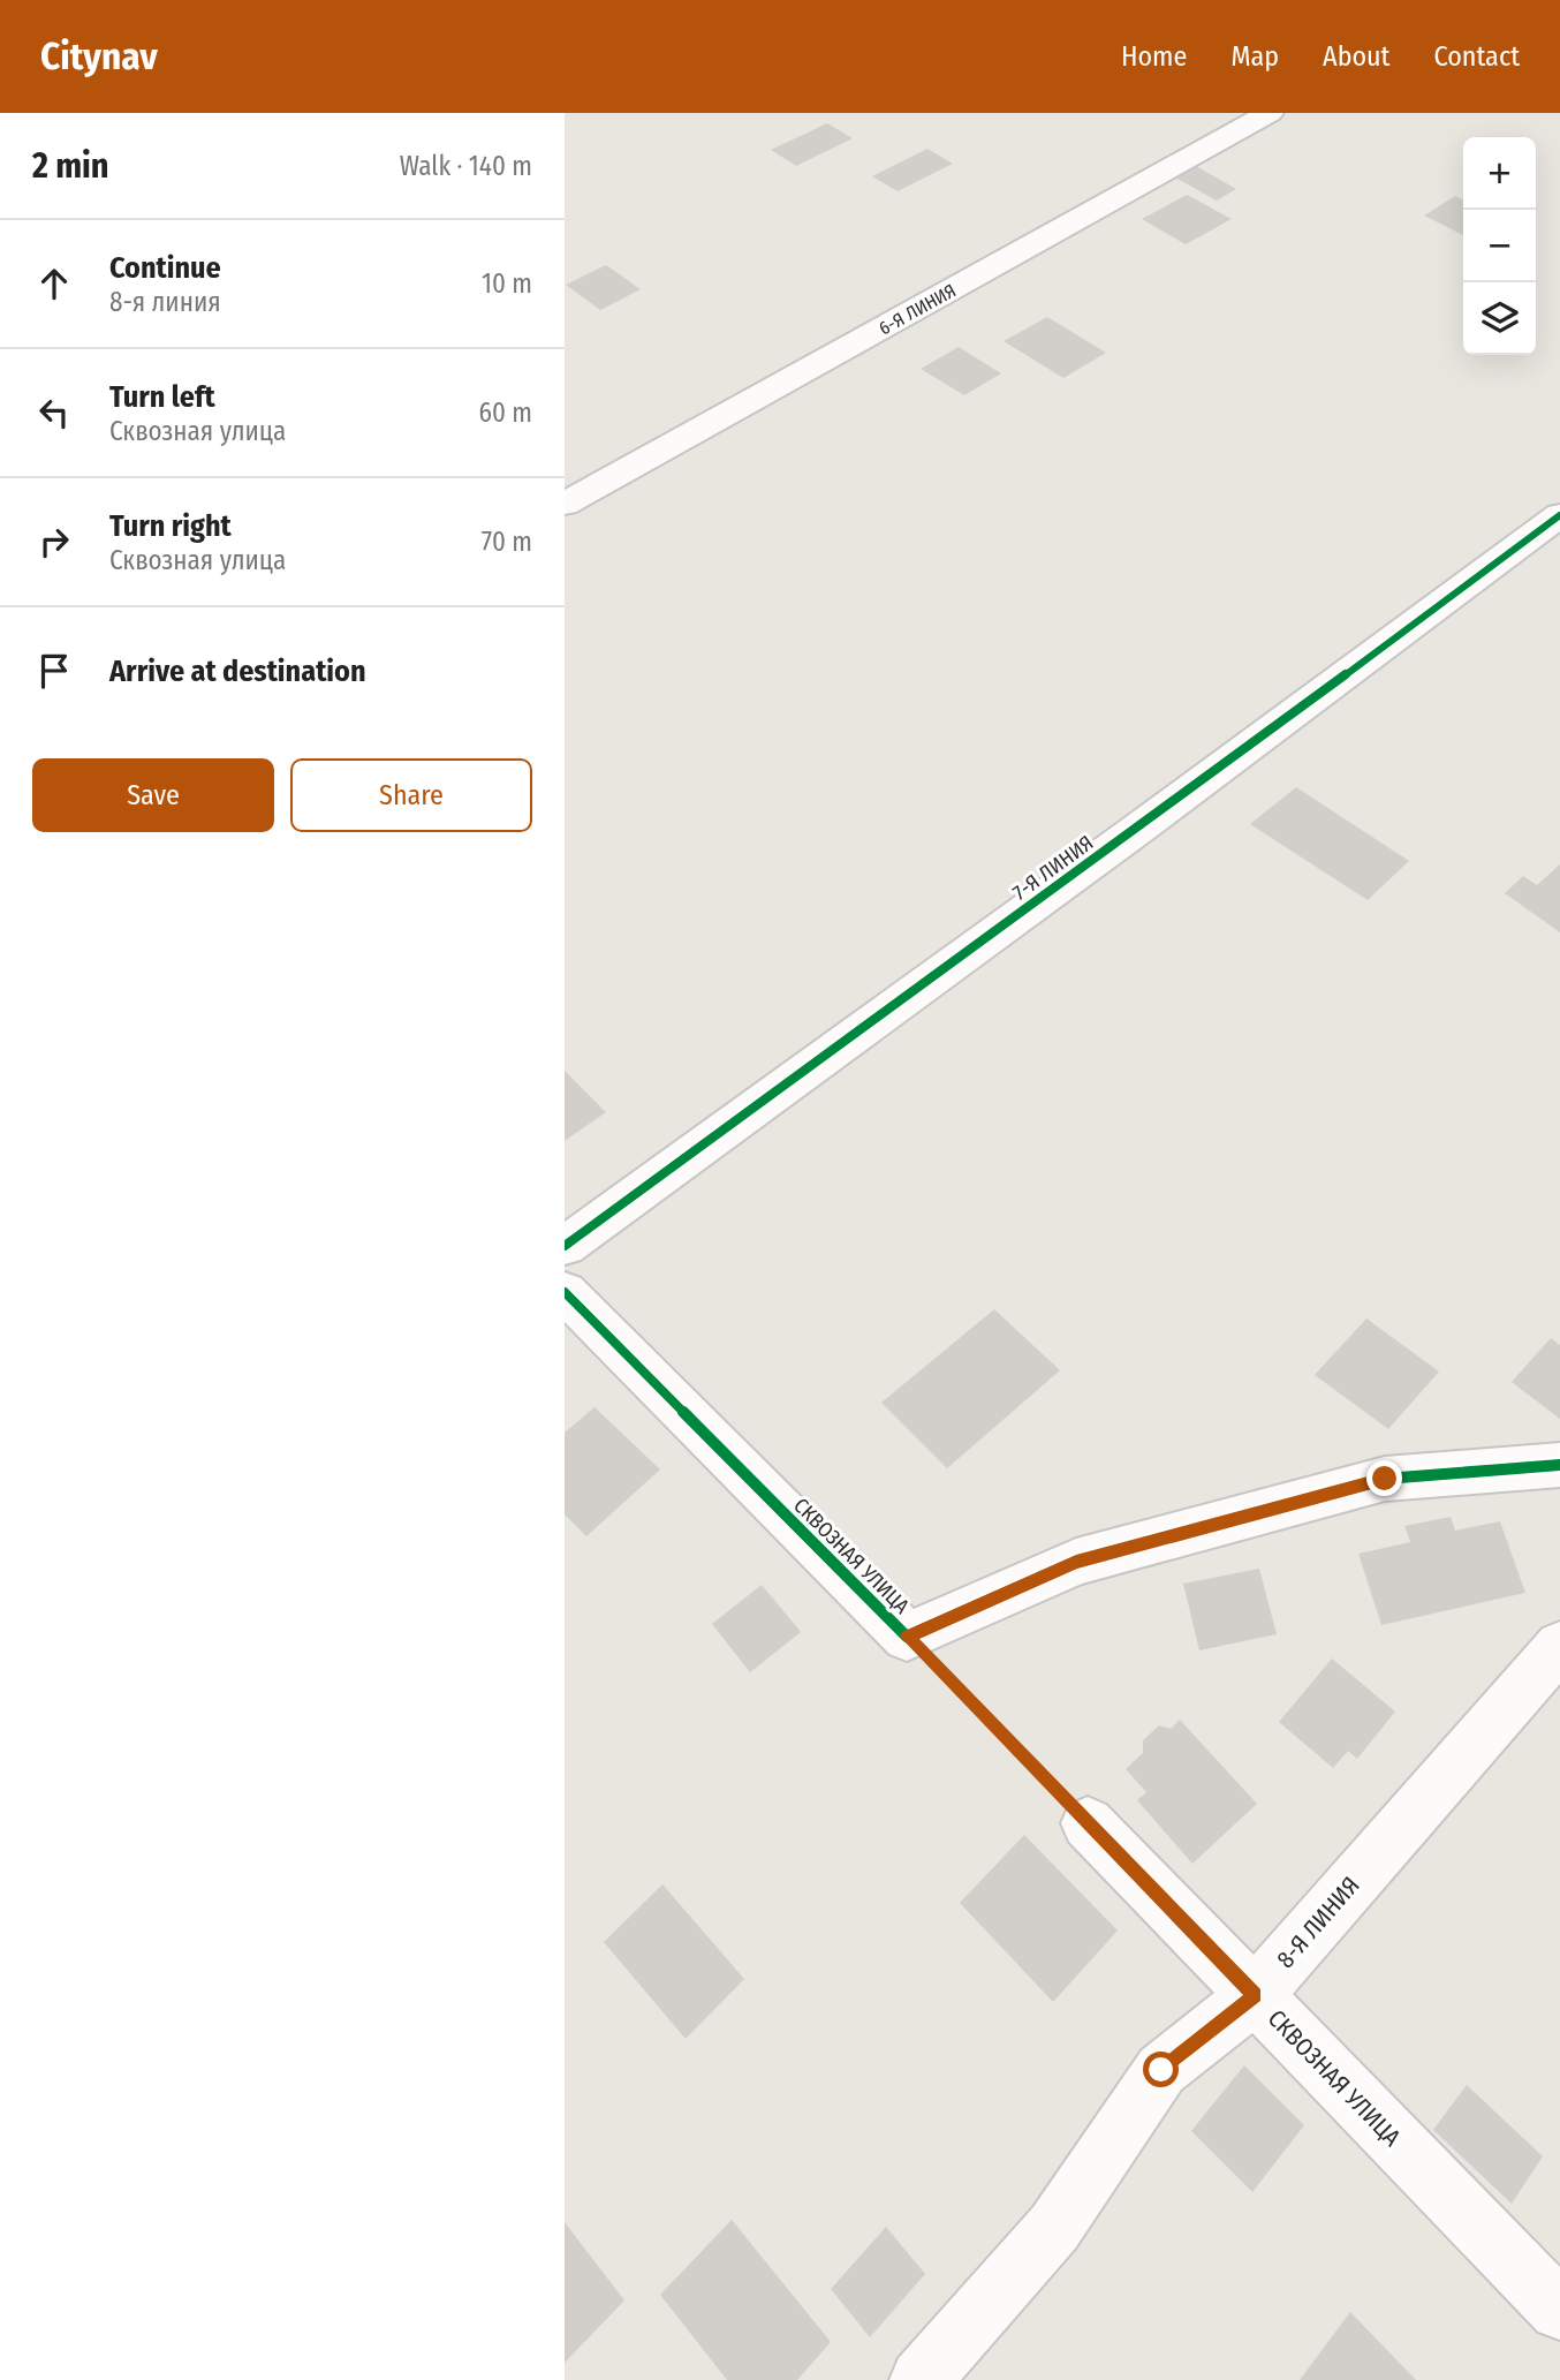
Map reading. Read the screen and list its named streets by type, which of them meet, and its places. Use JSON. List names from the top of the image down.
{
  "streets": {
    "street": [
      "6-Я ЛИНИЯ",
      "7-Я ЛИНИЯ",
      "СКВОЗНАЯ УЛИЦА",
      "8-Я ЛИНИЯ"
    ]
  },
  "crossings": [
    ["СКВОЗНАЯ УЛИЦА", "8-Я ЛИНИЯ"]
  ],
  "page": {
    "header": "Citynav",
    "nav": [
      "Home",
      "Map",
      "About",
      "Contact"
    ],
    "heading": ["2 min", "Walk · 140 m"],
    "map_buttons": ["+", "−"],
    "list": [
      ["Continue", "8-я линия", "10 m"],
      ["Turn left", "Сквозная улица", "60 m"],
      ["Turn right", "Сквозная улица", "70 m"],
      "Arrive at destination"
    ],
    "buttons": ["Save", "Share"]
  }
}
